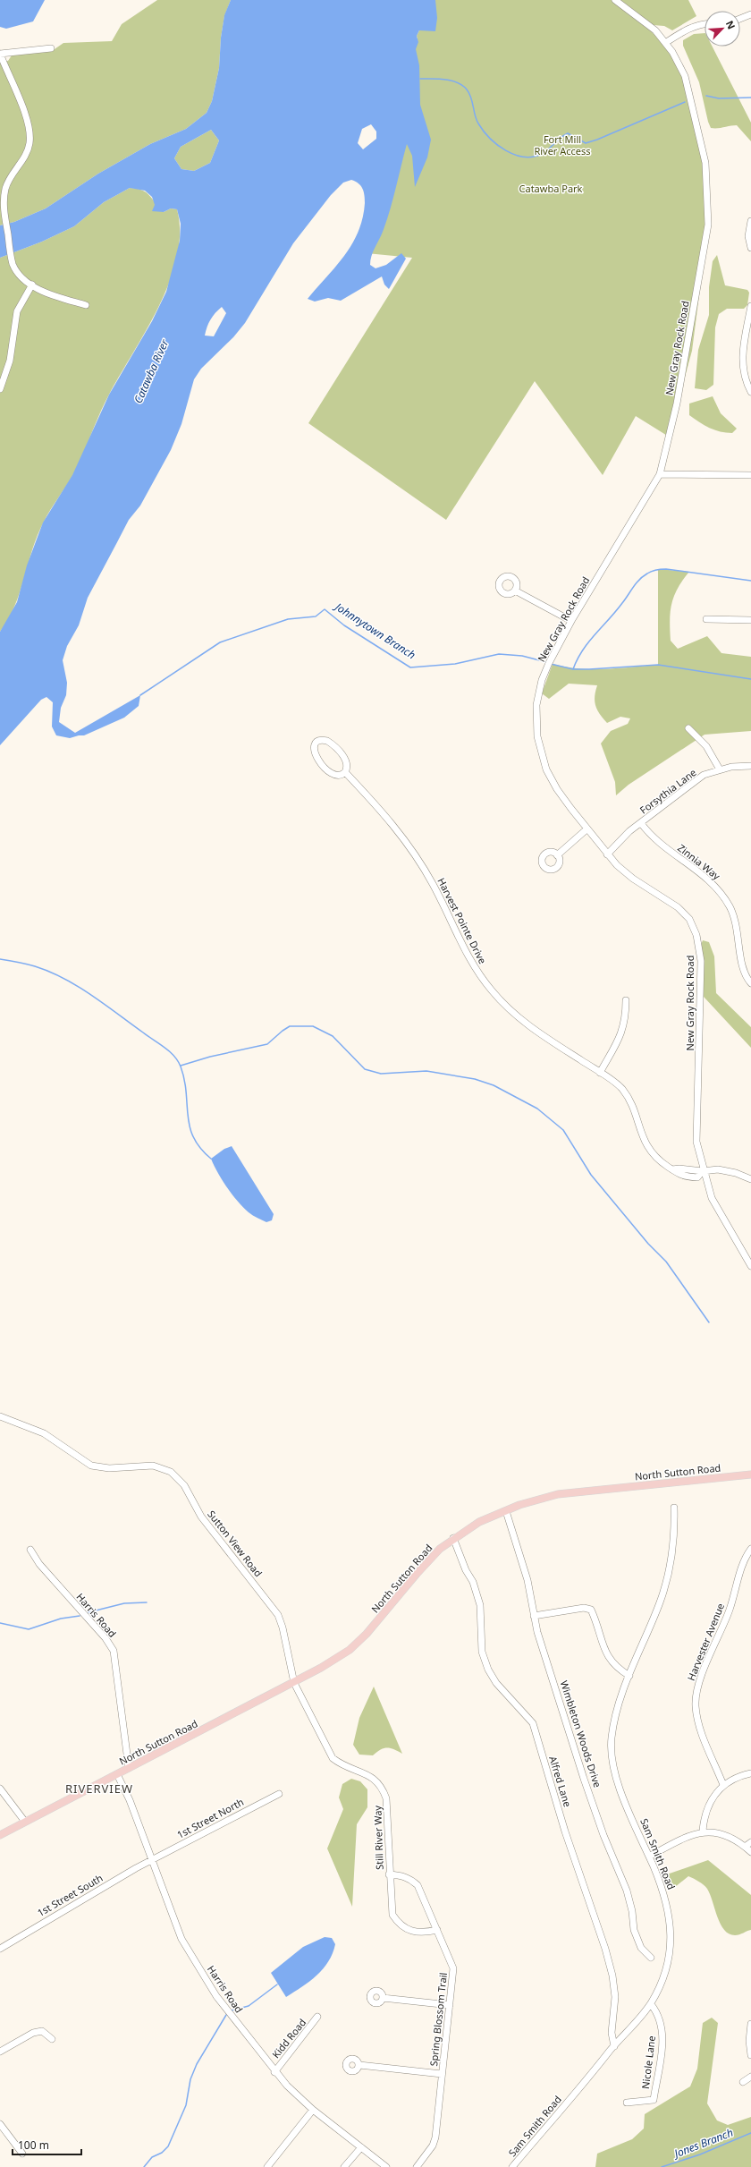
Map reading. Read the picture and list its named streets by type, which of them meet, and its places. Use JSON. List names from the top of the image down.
{
  "streets": {
    "main road": ["North Sutton Road"],
    "street": [
      "New Gray Rock Road",
      "Forsythia Lane",
      "Zinnia Way",
      "Harvest Pointe Drive",
      "Sutton View Road",
      "Harris Road",
      "Harvester Avenue",
      "Wimbleton Woods Drive",
      "Alfred Lane",
      "1st Street North",
      "Still River Way",
      "Sam Smith Road",
      "1st Street South",
      "Spring Blossom Trail",
      "Kidd Road",
      "Nicole Lane"
    ]
  },
  "crossings": [
    ["New Gray Rock Road", "Forsythia Lane"],
    ["New Gray Rock Road", "Harvest Pointe Drive"],
    ["Forsythia Lane", "Zinnia Way"],
    ["North Sutton Road", "Sutton View Road"],
    ["North Sutton Road", "Harris Road"],
    ["North Sutton Road", "Wimbleton Woods Drive"],
    ["North Sutton Road", "Alfred Lane"],
    ["North Sutton Road", "Still River Way"],
    ["Sutton View Road", "Still River Way"],
    ["Harris Road", "1st Street North"],
    ["Harris Road", "1st Street South"],
    ["Harris Road", "Kidd Road"],
    ["Alfred Lane", "Sam Smith Road"],
    ["1st Street North", "1st Street South"],
    ["Still River Way", "Spring Blossom Trail"],
    ["Sam Smith Road", "Nicole Lane"]
  ],
  "districts": ["RIVERVIEW"],
  "water": ["Catawba River", "Johnnytown Branch", "Jones Branch"],
  "parks": ["Fort Mill River Access", "Catawba Park"],
  "scale_bar": "100 m",
  "north": "top right"
}
